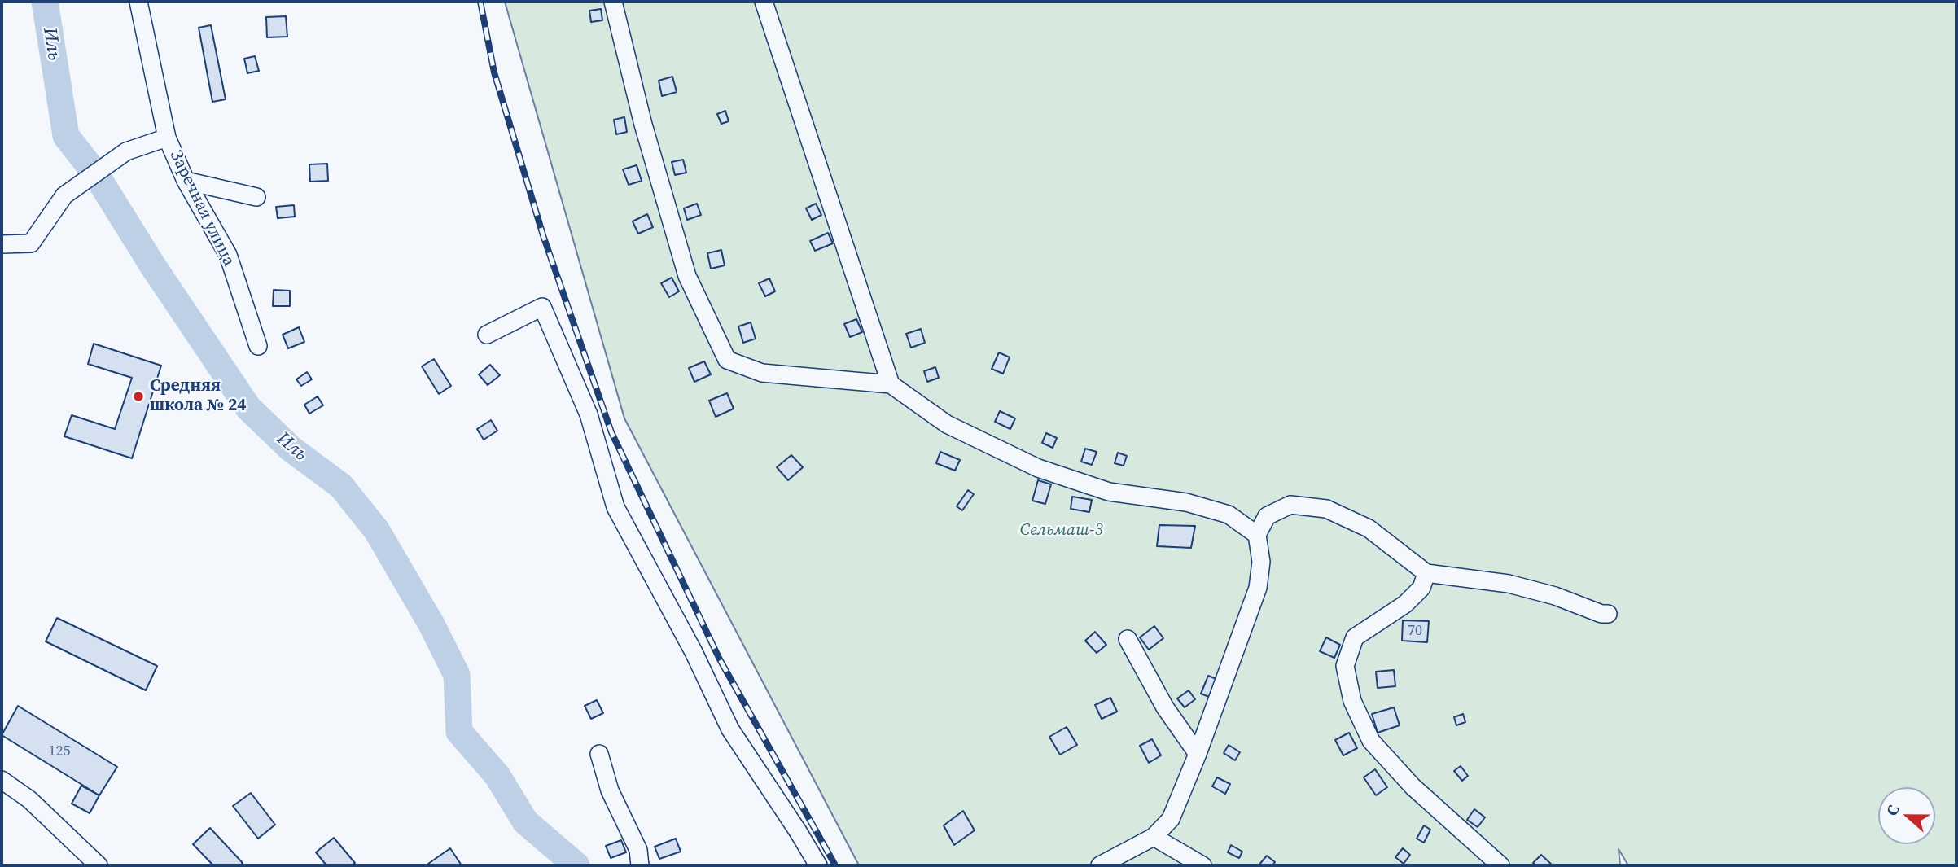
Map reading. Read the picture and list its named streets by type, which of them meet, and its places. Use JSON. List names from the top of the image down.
{
  "streets": {
    "street": ["Заречная улица"]
  },
  "water": ["Иль"],
  "parks": ["Сельмаш-3"],
  "places": ["Средняя школа № 24"],
  "house_numbers": ["70", "125"],
  "north": "left"
}
